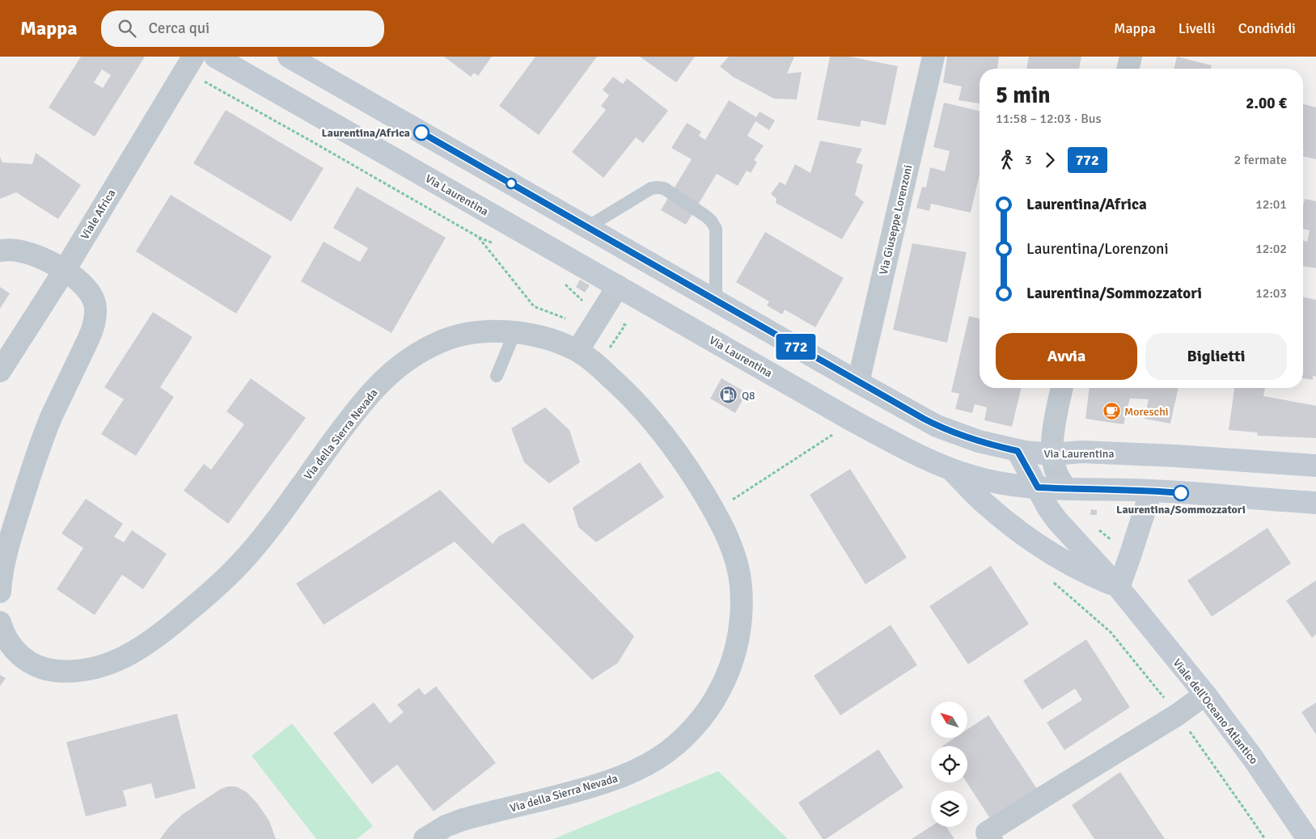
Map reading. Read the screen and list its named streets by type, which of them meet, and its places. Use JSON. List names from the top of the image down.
{
  "streets": {
    "main road": ["Via Laurentina", "Viale dell'Oceano Atlantico"],
    "street": ["Viale Africa", "Via Giuseppe Lorenzoni", "Via della Sierra Nevada"]
  },
  "crossings": [
    ["Via Laurentina", "Via Giuseppe Lorenzoni"],
    ["Via Laurentina", "Viale dell'Oceano Atlantico"]
  ],
  "places": {
    "other": ["Laurentina/Africa", "Laurentina/Sommozzatori"],
    "fuel station": ["Q8"],
    "cafe": ["Moreschi"]
  },
  "lines": ["bus line 772"],
  "north": "top left",
  "page": {
    "header": "Mappa",
    "search": "Cerca qui",
    "nav": ["Mappa", "Livelli", "Condividi"],
    "on_map": "772",
    "heading": ["5 min", "11:58 – 12:03 · Bus", "2.00 €"],
    "legs": ["3", "772", "2 fermate"],
    "list": [
      {
        "name": "Laurentina/Africa",
        "value": "12:01"
      },
      {
        "name": "Laurentina/Lorenzoni",
        "value": "12:02"
      },
      {
        "name": "Laurentina/Sommozzatori",
        "value": "12:03"
      }
    ],
    "buttons": ["Avvia", "Biglietti"]
  }
}
